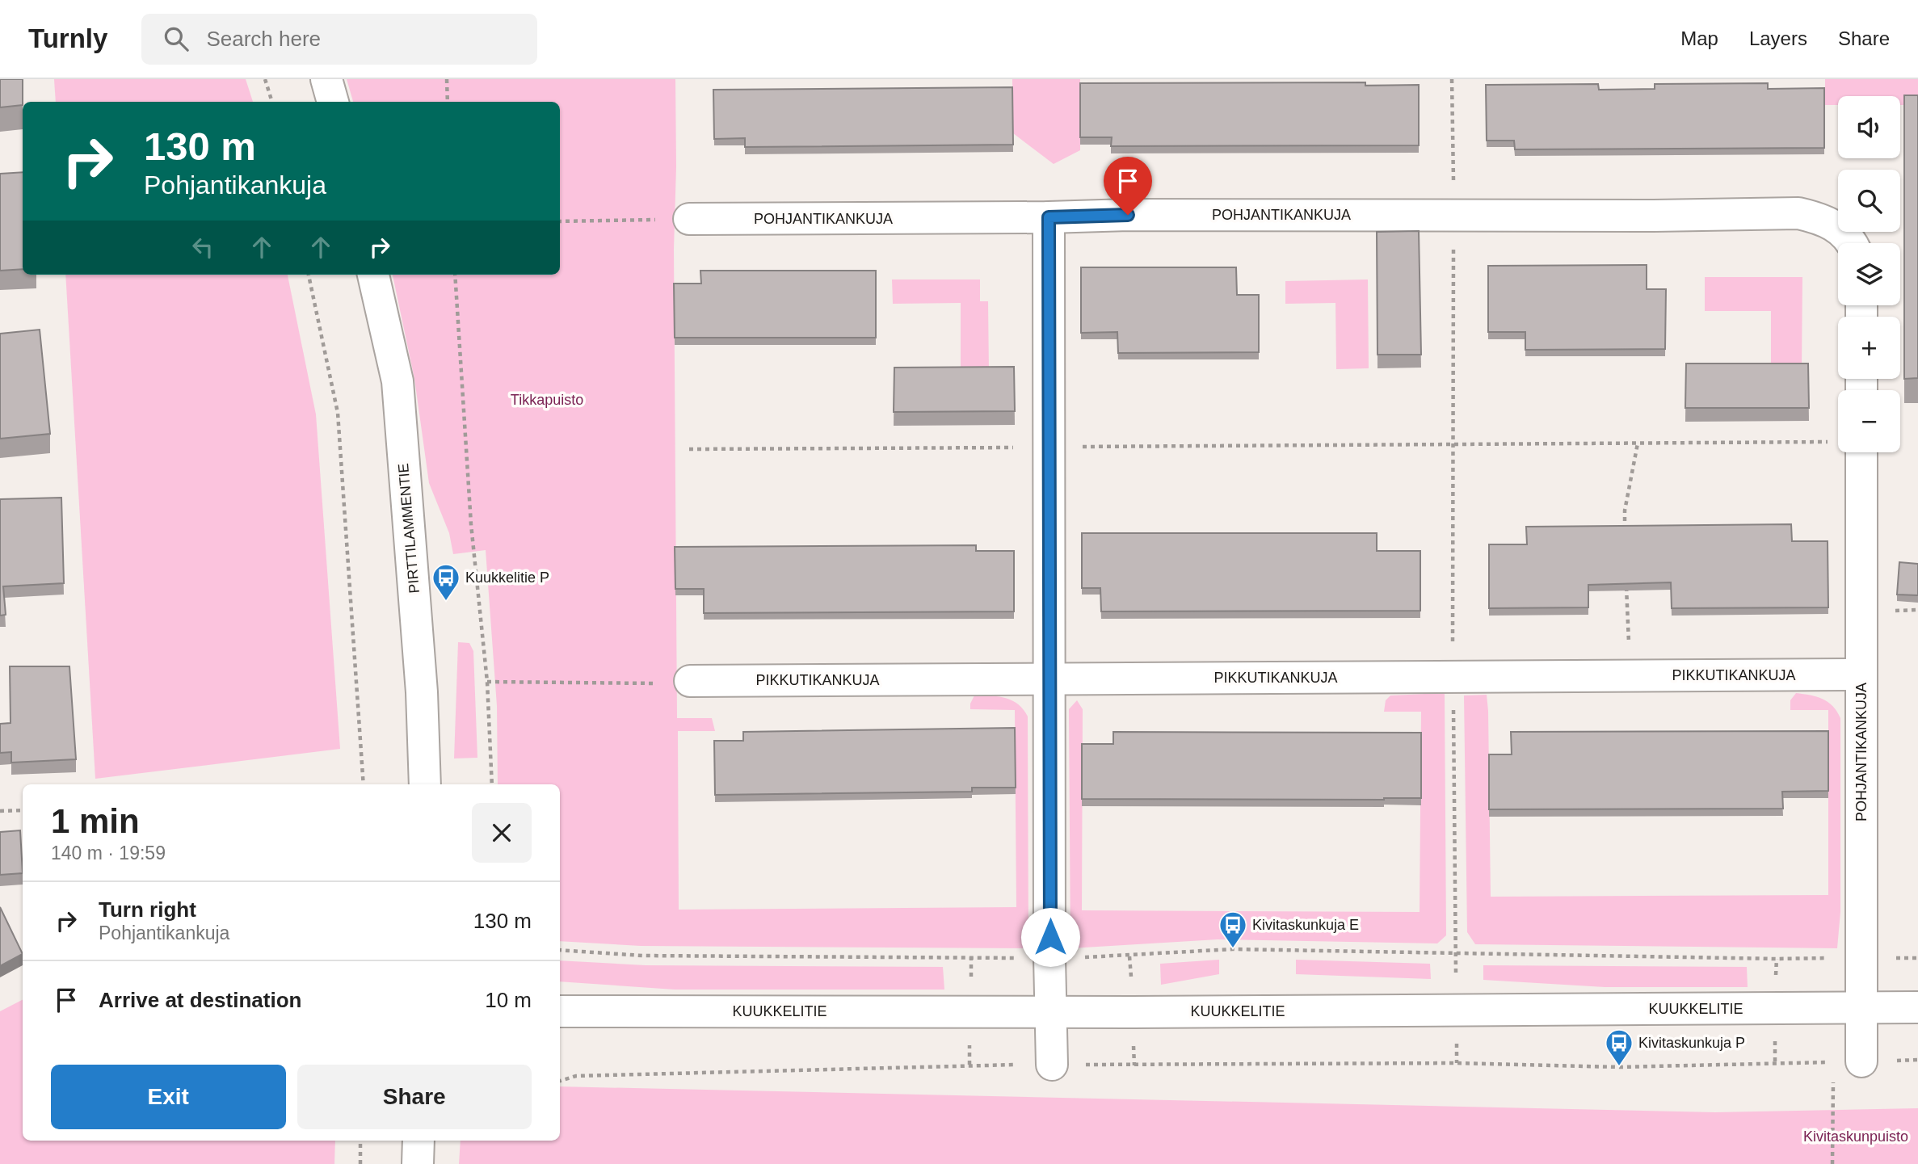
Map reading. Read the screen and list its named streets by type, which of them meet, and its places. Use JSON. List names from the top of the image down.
{
  "streets": {
    "street": [
      "POHJANTIKANKUJA",
      "PIRTTILAMMENTIE",
      "PIKKUTIKANKUJA",
      "KUUKKELITIE"
    ]
  },
  "crossings": [
    ["POHJANTIKANKUJA", "PIKKUTIKANKUJA"],
    ["POHJANTIKANKUJA", "KUUKKELITIE"]
  ],
  "parks": ["Tikkapuisto", "Kivitaskunpuisto"],
  "places": {
    "bus stop": ["Kuukkelitie P", "Kivitaskunkuja E", "Kivitaskunkuja P"]
  },
  "page": {
    "header": "Turnly",
    "search": "Search here",
    "nav": ["Map", "Layers", "Share"],
    "map_buttons": ["+", "−"],
    "turn": ["130 m", "Pohjantikankuja"],
    "heading": ["1 min", "140 m · 19:59"],
    "list": [
      {
        "name": "Turn right",
        "note": "Pohjantikankuja",
        "value": "130 m"
      },
      {
        "name": "Arrive at destination",
        "value": "10 m"
      }
    ],
    "buttons": ["Exit", "Share"]
  }
}
